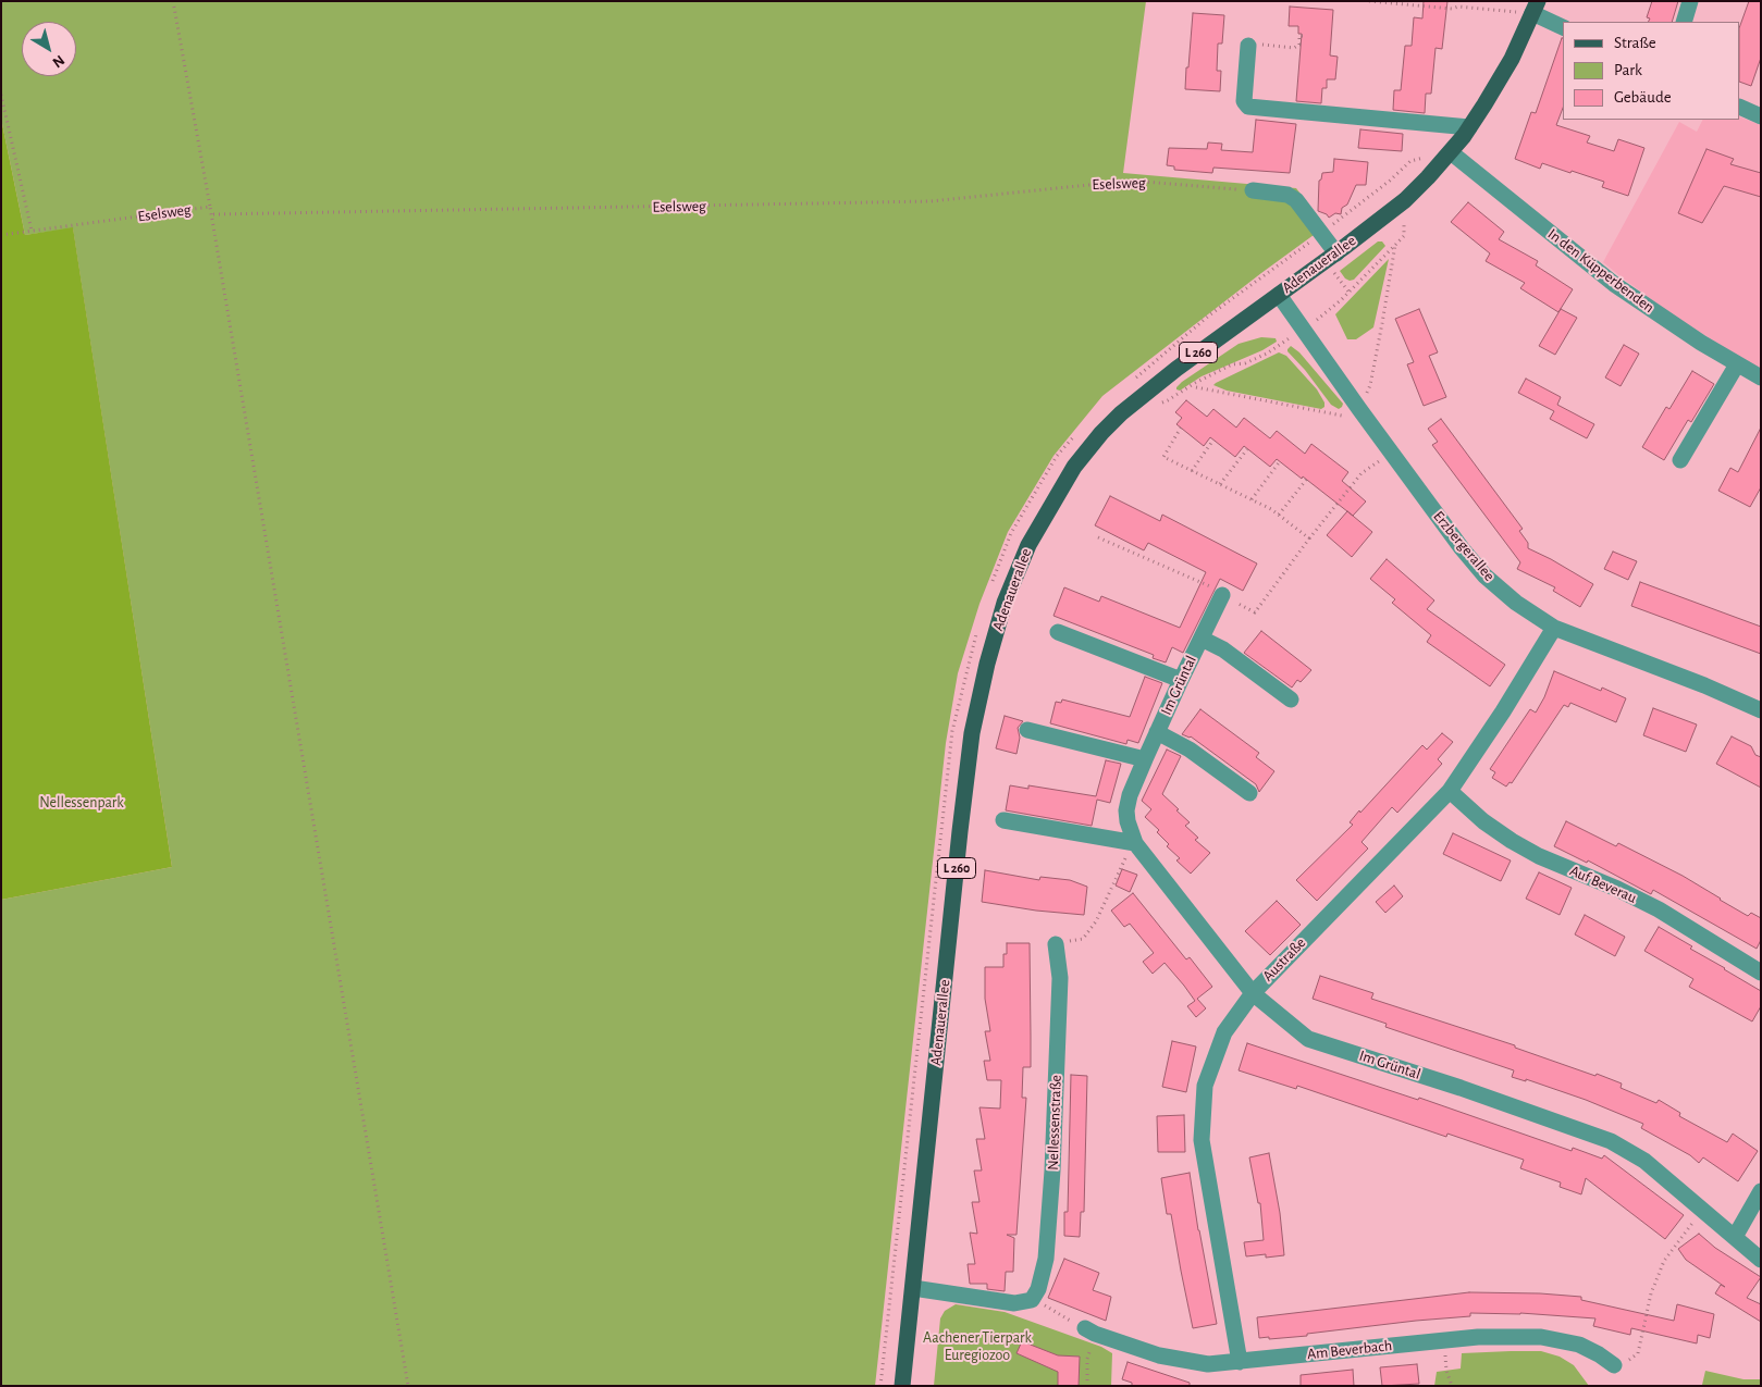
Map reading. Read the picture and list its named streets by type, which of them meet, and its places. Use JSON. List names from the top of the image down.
{
  "streets": {
    "main road": ["Adenauerallee", "L 260"],
    "street": [
      "In den Küpperbenden",
      "Erzbergerallee",
      "Im Grüntal",
      "Auf Beverau",
      "Austraße",
      "Nellessenstraße",
      "Am Beverbach"
    ],
    "path": ["Eselsweg"]
  },
  "crossings": [
    ["Adenauerallee", "In den Küpperbenden"],
    ["Adenauerallee", "Erzbergerallee"],
    ["Erzbergerallee", "Austraße"],
    ["Im Grüntal", "Austraße"],
    ["Auf Beverau", "Austraße"],
    ["Austraße", "Am Beverbach"]
  ],
  "parks": ["Nellessenpark", "Aachener Tierpark Euregiozoo"],
  "legend": ["Straße", "Park", "Gebäude"],
  "north": "bottom right"
}
